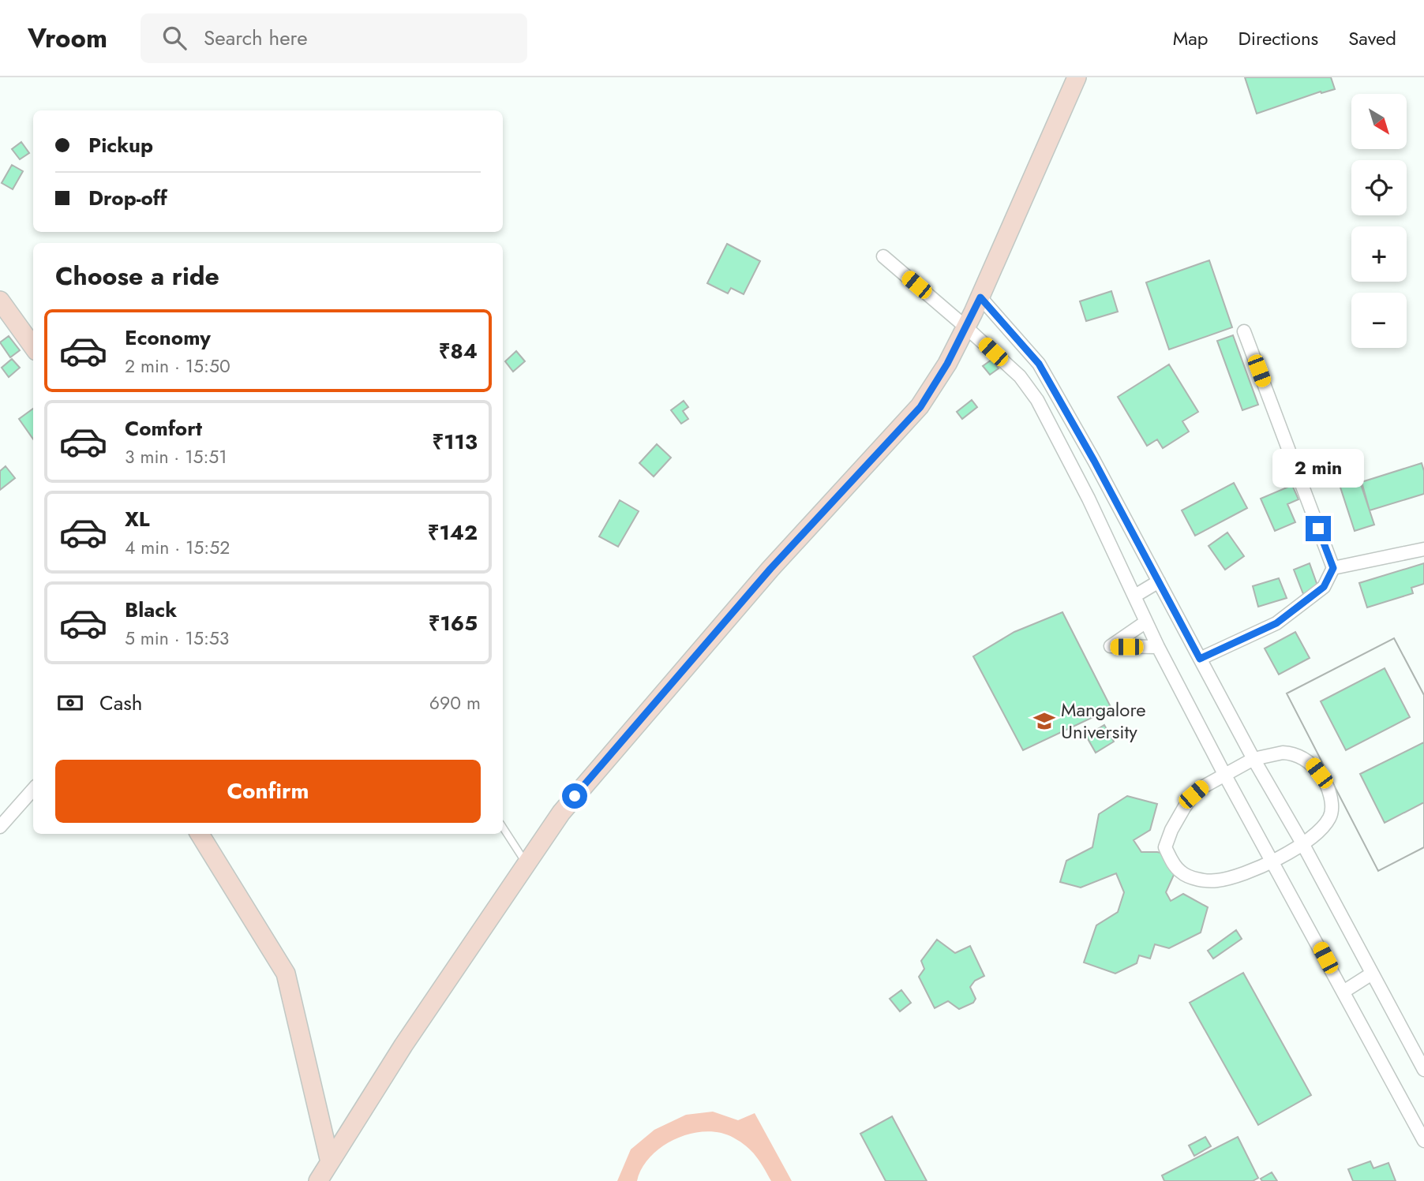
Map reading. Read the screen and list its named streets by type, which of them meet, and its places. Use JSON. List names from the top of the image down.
{
  "places": {
    "school or university": ["Mangalore University"]
  },
  "north": "bottom right",
  "page": {
    "header": "Vroom",
    "search": "Search here",
    "nav": ["Map", "Directions", "Saved"],
    "map_buttons": ["+", "−"],
    "banner": ["Pickup", "Drop-off"],
    "heading": "Choose a ride",
    "list": [
      {
        "name": "Economy",
        "note": "2 min · 15:50",
        "value": "₹84"
      },
      {
        "name": "Comfort",
        "note": "3 min · 15:51",
        "value": "₹113"
      },
      {
        "name": "XL",
        "note": "4 min · 15:52",
        "value": "₹142"
      },
      {
        "name": "Black",
        "note": "5 min · 15:53",
        "value": "₹165"
      }
    ],
    "bubble": "2 min",
    "pay": ["Cash", "690 m"],
    "buttons": "Confirm"
  }
}
